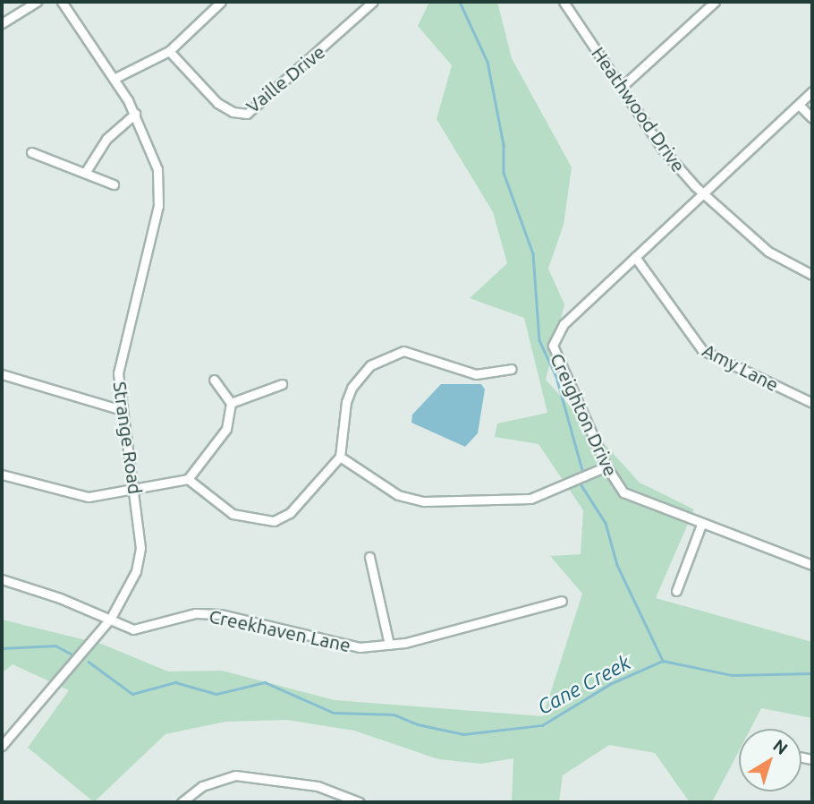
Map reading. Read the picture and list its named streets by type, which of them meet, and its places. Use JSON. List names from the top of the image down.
{
  "streets": {
    "street": [
      "Vaille Drive",
      "Heathwood Drive",
      "Amy Lane",
      "Creighton Drive",
      "Strange Road",
      "Creekhaven Lane"
    ]
  },
  "crossings": [
    ["Heathwood Drive", "Creighton Drive"],
    ["Amy Lane", "Creighton Drive"],
    ["Strange Road", "Creekhaven Lane"]
  ],
  "water": ["Cane Creek"],
  "north": "top right"
}
